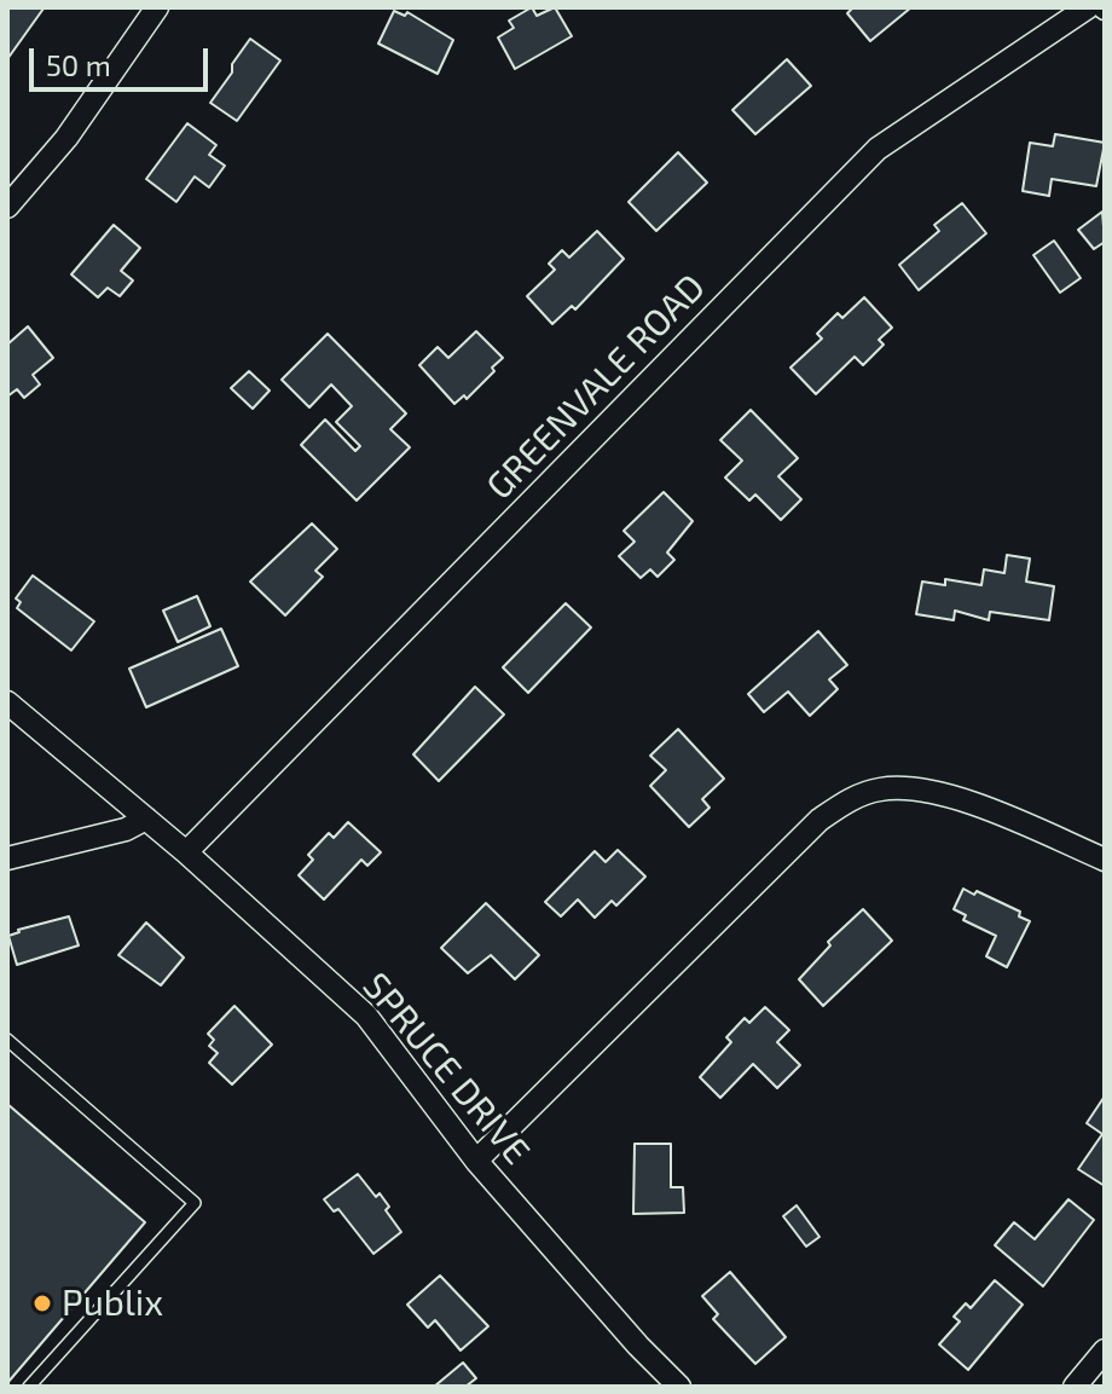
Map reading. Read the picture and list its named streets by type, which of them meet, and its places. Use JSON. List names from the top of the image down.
{
  "streets": {
    "street": ["GREENVALE ROAD", "SPRUCE DRIVE"]
  },
  "crossings": [
    ["GREENVALE ROAD", "SPRUCE DRIVE"]
  ],
  "places": ["Publix"],
  "scale_bar": "50 m"
}
